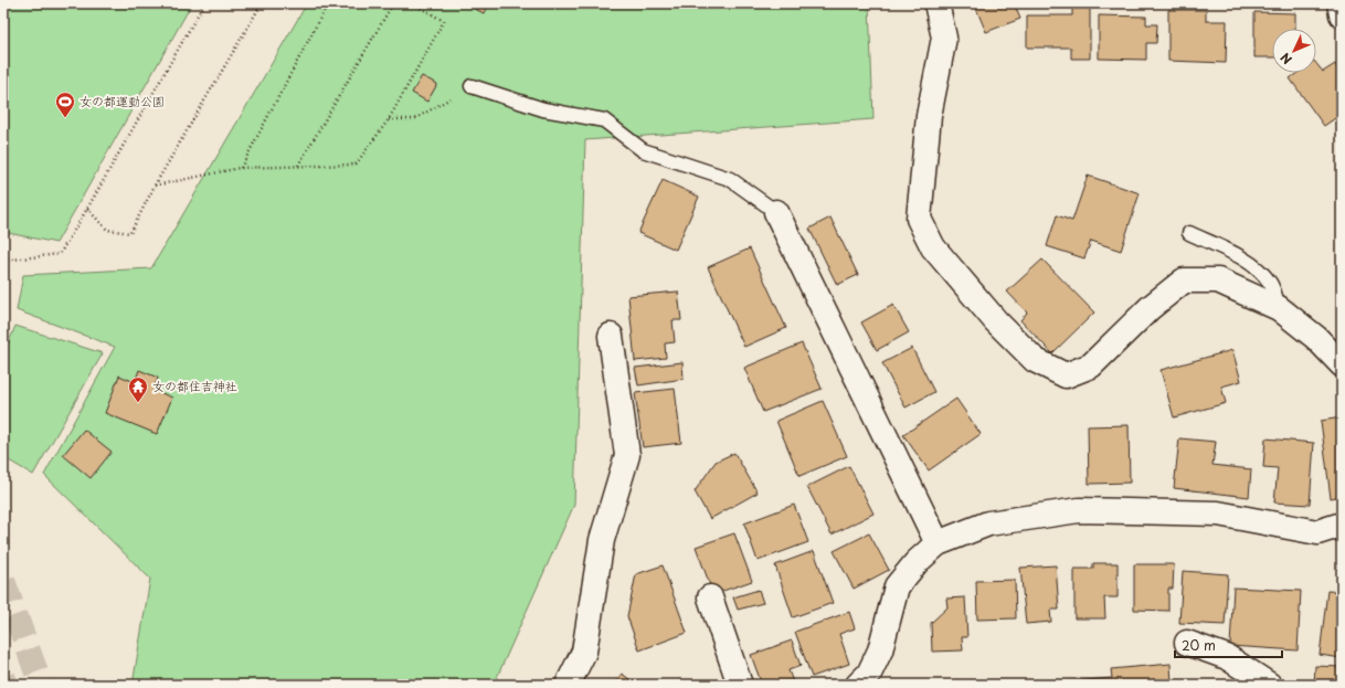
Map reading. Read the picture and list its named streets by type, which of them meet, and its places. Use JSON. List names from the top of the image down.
{
  "places": {
    "sports": ["女の都運動公園"],
    "temple": ["女の都住吉神社"]
  },
  "scale_bar": "20 m",
  "north": "bottom left"
}
